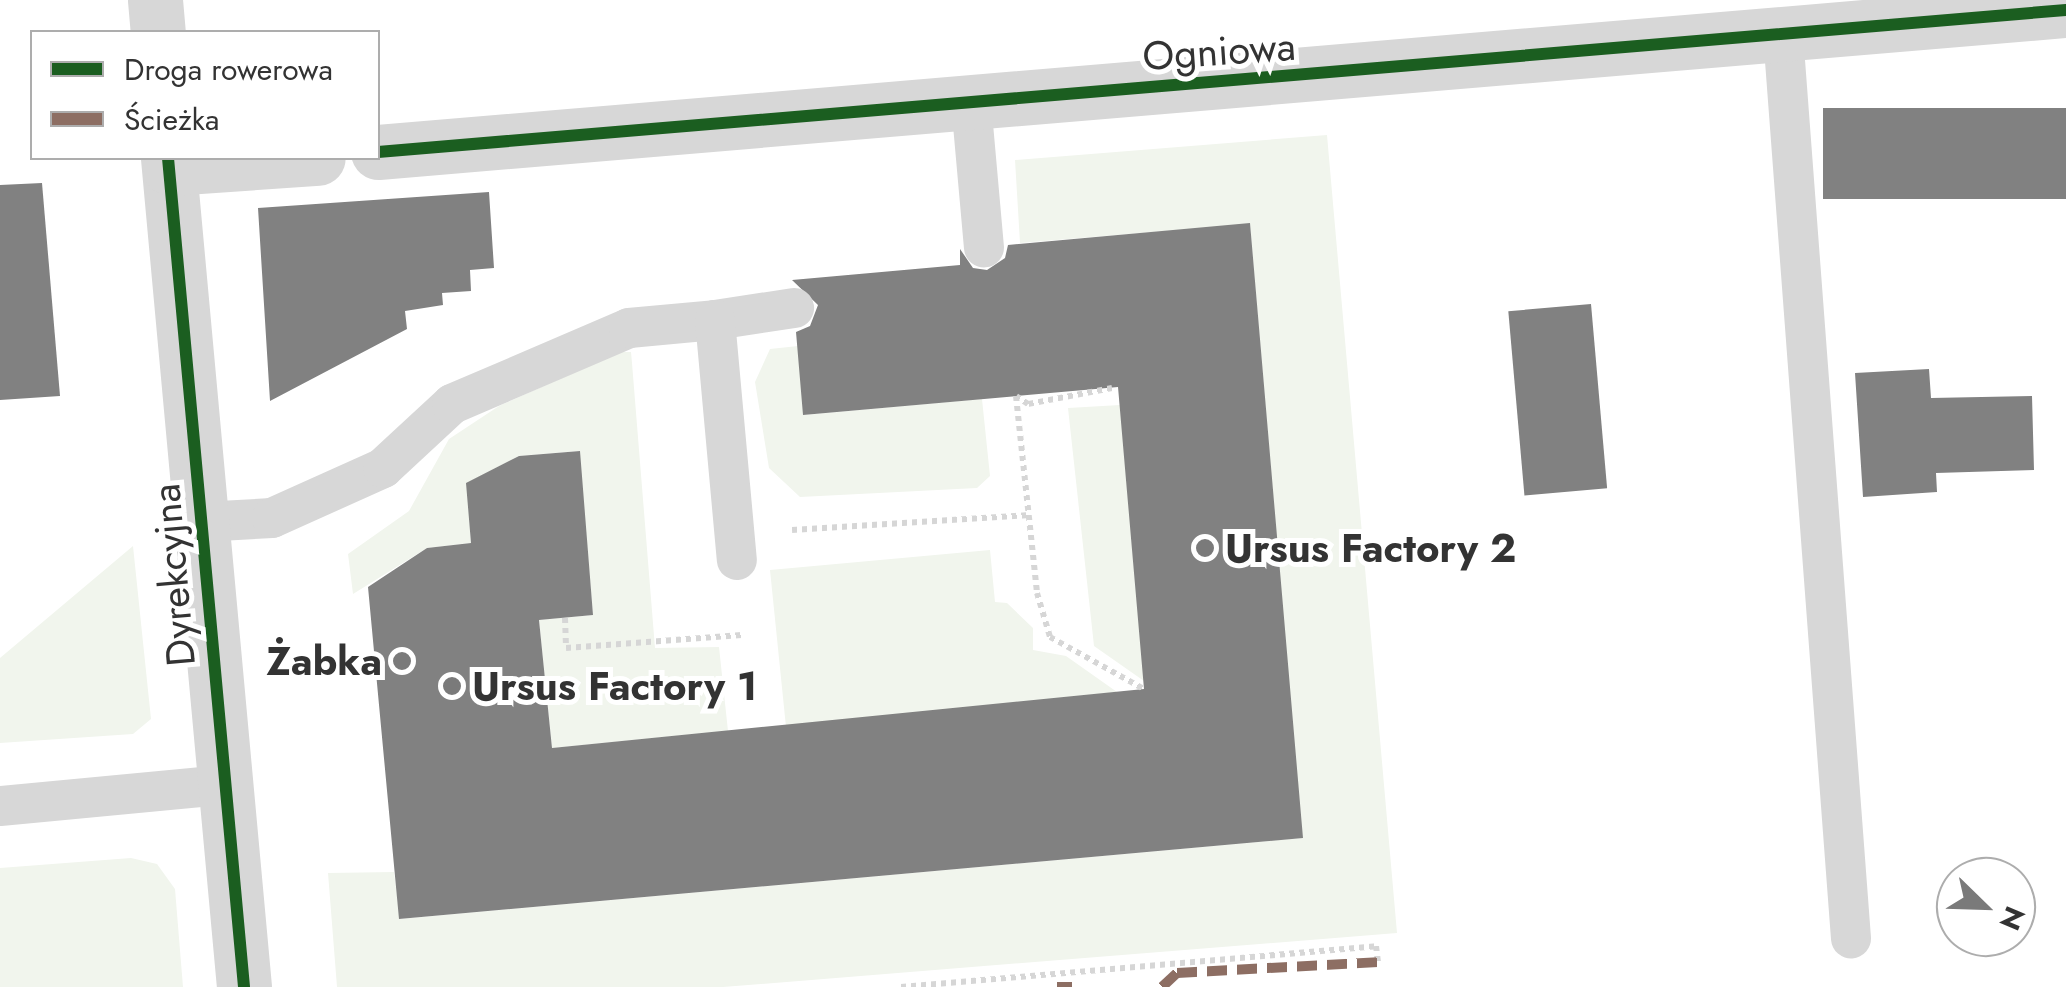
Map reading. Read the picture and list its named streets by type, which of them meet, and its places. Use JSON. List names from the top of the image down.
{
  "streets": {
    "street": ["Ogniowa", "Dyrekcyjna"]
  },
  "places": ["Ursus Factory 2", "Żabka", "Ursus Factory 1"],
  "legend": ["Droga rowerowa", "Ścieżka"],
  "north": "bottom right"
}
